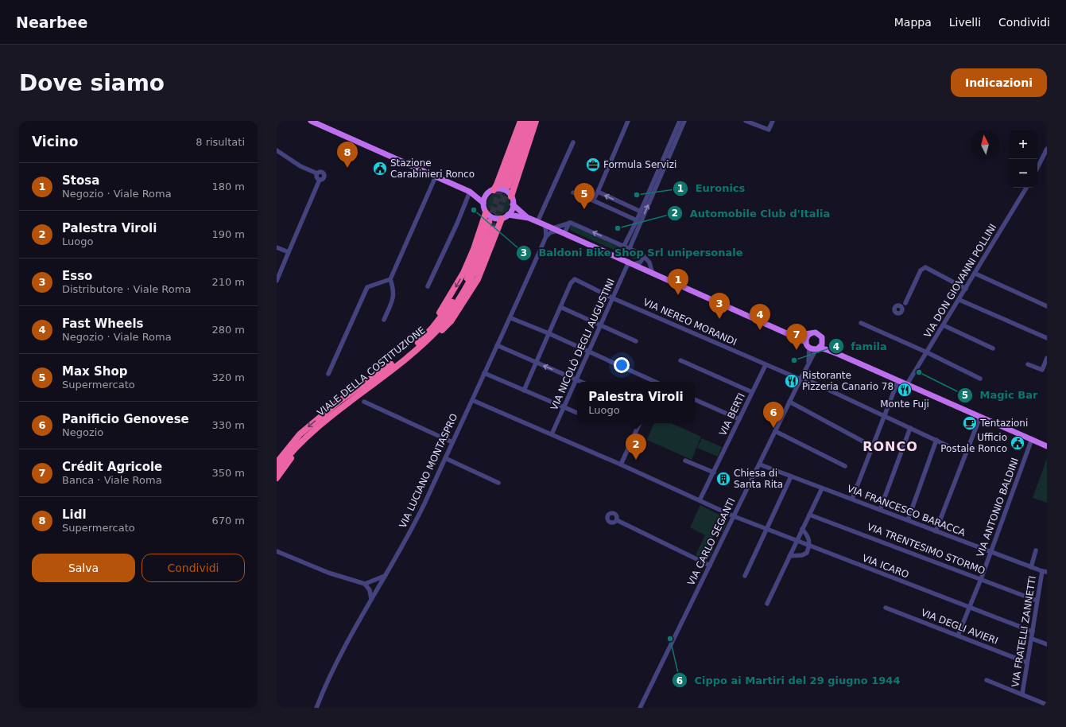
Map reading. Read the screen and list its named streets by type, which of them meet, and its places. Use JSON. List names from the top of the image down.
{
  "streets": {
    "highway": ["VIALE DELLA COSTITUZIONE"],
    "street": [
      "VIA DON GIOVANNI POLLINI",
      "VIA NEREO MORANDI",
      "VIA NICOLÒ DEGLI AUGUSTINI",
      "VIA BERTI",
      "VIA LUCIANO MONTASPRO",
      "VIA ANTONIO BALDINI",
      "VIA FRANCESCO BARACCA",
      "VIA CARLO SEGANTI",
      "VIA TRENTESIMO STORMO",
      "VIA ICARO",
      "VIA DEGLI AVIERI",
      "VIA FRATELLI ZANNETTI"
    ]
  },
  "crossings": [
    ["VIA NEREO MORANDI", "VIA NICOLÒ DEGLI AUGUSTINI"],
    ["VIA NEREO MORANDI", "VIA BERTI"],
    ["VIA NEREO MORANDI", "VIA CARLO SEGANTI"],
    ["VIA NICOLÒ DEGLI AUGUSTINI", "VIA ICARO"],
    ["VIA BERTI", "VIA ICARO"],
    ["VIA LUCIANO MONTASPRO", "VIA ICARO"],
    ["VIA ANTONIO BALDINI", "VIA FRANCESCO BARACCA"],
    ["VIA ANTONIO BALDINI", "VIA TRENTESIMO STORMO"],
    ["VIA ANTONIO BALDINI", "VIA ICARO"],
    ["VIA ANTONIO BALDINI", "VIA DEGLI AVIERI"],
    ["VIA FRANCESCO BARACCA", "VIA CARLO SEGANTI"],
    ["VIA FRANCESCO BARACCA", "VIA FRATELLI ZANNETTI"],
    ["VIA CARLO SEGANTI", "VIA ICARO"],
    ["VIA TRENTESIMO STORMO", "VIA FRATELLI ZANNETTI"],
    ["VIA ICARO", "VIA FRATELLI ZANNETTI"],
    ["VIA DEGLI AVIERI", "VIA FRATELLI ZANNETTI"]
  ],
  "districts": ["RONCO"],
  "places": {
    "office": ["Formula Servizi"],
    "public building": ["Stazione Carabinieri Ronco", "Ufficio Postale Ronco"],
    "other": [
      "Euronics",
      "Baldoni Bike Shop Srl unipersonale",
      "Automobile Club d'Italia",
      "famila",
      "Magic Bar",
      "Cippo ai Martiri del 29 giugno 1944"
    ],
    "restaurant": ["Ristorante Pizzeria Canario 78", "Monte Fuji"],
    "cafe": ["Tentazioni"],
    "building": ["Chiesa di Santa Rita"]
  },
  "north": "top",
  "page": {
    "header": "Nearbee",
    "nav": ["Mappa", "Livelli", "Condividi"],
    "buttons": [
      "Indicazioni",
      ["Salva", "Condividi"]
    ],
    "title": "Dove siamo",
    "heading": ["Vicino", "8 risultati"],
    "map_buttons": ["+", "−"],
    "pins": [
      "8",
      "5",
      "1",
      "3",
      "4",
      "7",
      "6",
      "2"
    ],
    "list": [
      {
        "mark": "1",
        "name": "Stosa",
        "note": "Negozio · Viale Roma",
        "value": "180 m"
      },
      {
        "mark": "2",
        "name": "Palestra Viroli",
        "note": "Luogo",
        "value": "190 m"
      },
      {
        "mark": "3",
        "name": "Esso",
        "note": "Distributore · Viale Roma",
        "value": "210 m"
      },
      {
        "mark": "4",
        "name": "Fast Wheels",
        "note": "Negozio · Viale Roma",
        "value": "280 m"
      },
      {
        "mark": "5",
        "name": "Max Shop",
        "note": "Supermercato",
        "value": "320 m"
      },
      {
        "mark": "6",
        "name": "Panificio Genovese",
        "note": "Negozio",
        "value": "330 m"
      },
      {
        "mark": "7",
        "name": "Crédit Agricole",
        "note": "Banca · Viale Roma",
        "value": "350 m"
      },
      {
        "mark": "8",
        "name": "Lidl",
        "note": "Supermercato",
        "value": "670 m"
      }
    ],
    "popup": ["Palestra Viroli", "Luogo"]
  }
}
